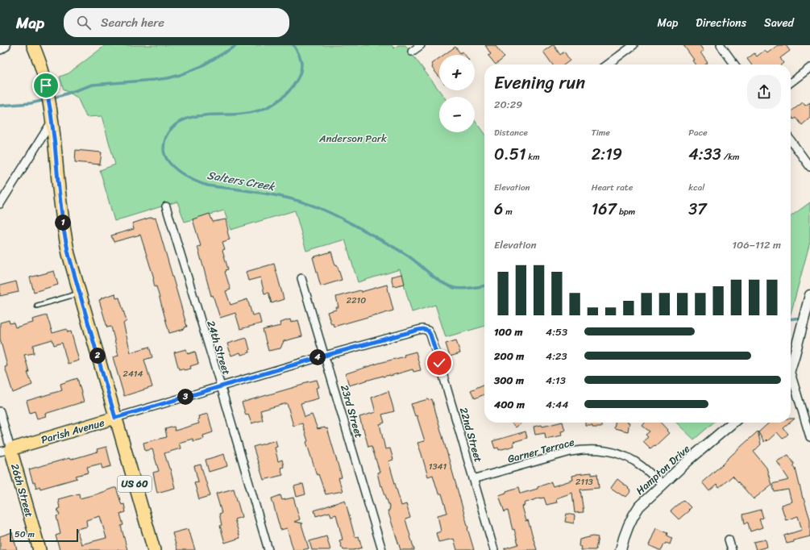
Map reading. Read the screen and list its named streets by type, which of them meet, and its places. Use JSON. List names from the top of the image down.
{
  "streets": {
    "main road": ["Parish Avenue", "US 60", "26th Street"],
    "street": [
      "24th Street",
      "23rd Street",
      "22nd Street",
      "Garner Terrace",
      "Hampton Drive"
    ]
  },
  "crossings": [
    ["24th Street", "Parish Avenue"],
    ["23rd Street", "Parish Avenue"],
    ["Parish Avenue", "22nd Street"],
    ["Parish Avenue", "US 60"],
    ["Parish Avenue", "26th Street"],
    ["22nd Street", "Garner Terrace"],
    ["Garner Terrace", "Hampton Drive"]
  ],
  "water": ["Salters Creek"],
  "parks": ["Anderson Park"],
  "house_numbers": [
    "2210",
    "2414",
    "1341",
    "2113"
  ],
  "scale_bar": "50 m",
  "page": {
    "header": "Map",
    "search": "Search here",
    "nav": ["Map", "Directions", "Saved"],
    "map_buttons": ["+", "−"],
    "heading": ["Evening run", "20:29"],
    "stats": [
      ["Distance", "0.51 km"],
      ["Time", "2:19"],
      ["Pace", "4:33 /km"],
      ["Elevation", "6 m"],
      ["Heart rate", "167 bpm"],
      ["kcal", "37"]
    ],
    "pins": [
      "1",
      "2",
      "4",
      "3"
    ],
    "chart": ["Elevation", "106–112 m"],
    "list": [
      {
        "name": "100 m",
        "note": "4:53"
      },
      {
        "name": "200 m",
        "note": "4:23"
      },
      {
        "name": "300 m",
        "note": "4:13"
      },
      {
        "name": "400 m",
        "note": "4:44"
      }
    ],
    "scale": "50 m"
  }
}
